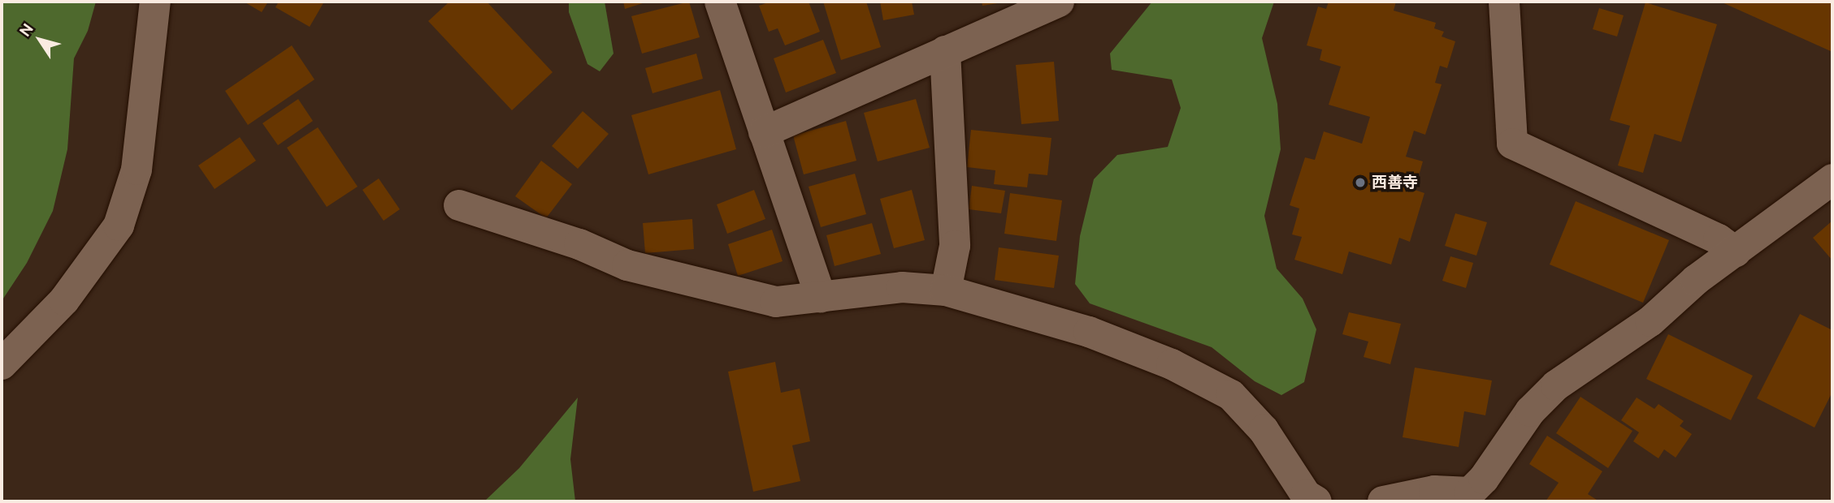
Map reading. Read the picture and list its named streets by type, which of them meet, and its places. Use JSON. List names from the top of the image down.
{
  "places": ["西善寺"],
  "north": "top left"
}
